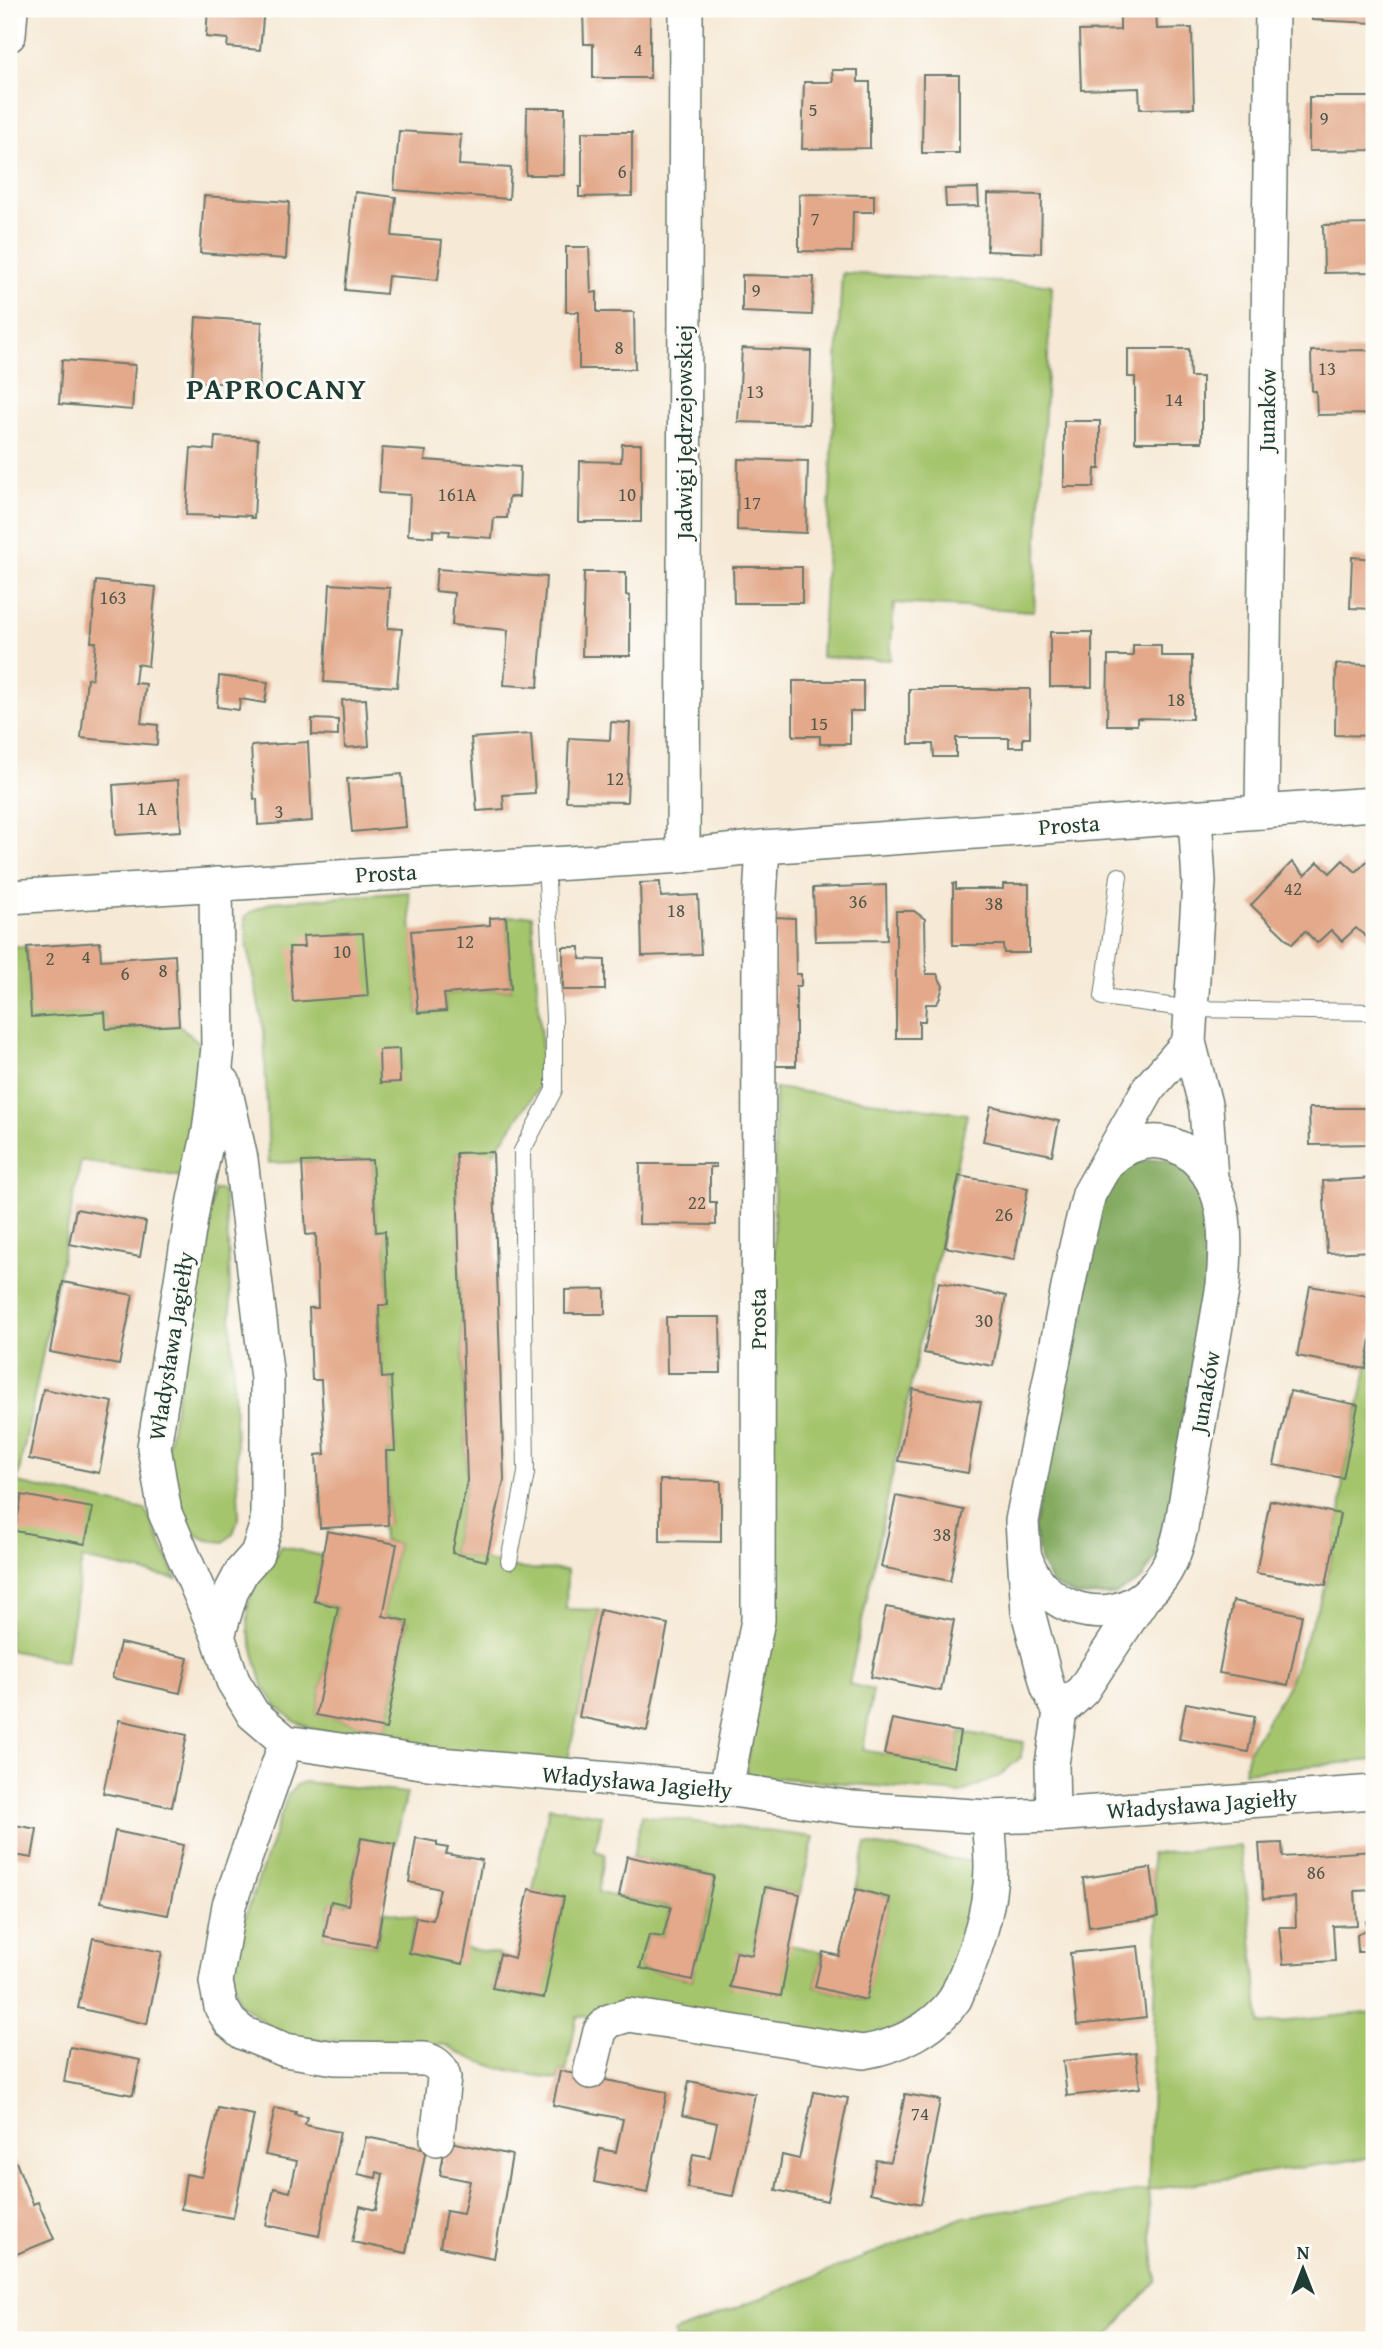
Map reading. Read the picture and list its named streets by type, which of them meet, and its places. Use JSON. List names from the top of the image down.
{
  "streets": {
    "street": [
      "Junaków",
      "Jadwigi Jędrzejowskiej",
      "Prosta",
      "Władysława Jagiełły"
    ]
  },
  "crossings": [
    ["Junaków", "Prosta"],
    ["Jadwigi Jędrzejowskiej", "Prosta"],
    ["Prosta", "Władysława Jagiełły"]
  ],
  "districts": ["PAPROCANY"],
  "house_numbers": [
    "4",
    "5",
    "9",
    "6",
    "7",
    "9",
    "8",
    "13",
    "13",
    "14",
    "161A",
    "10",
    "17",
    "163",
    "18",
    "15",
    "12",
    "1A",
    "3",
    "42",
    "36",
    "38",
    "18",
    "12",
    "10",
    "4",
    "2",
    "8",
    "6",
    "22",
    "26",
    "30",
    "38",
    "86",
    "74"
  ],
  "north": "top"
}
